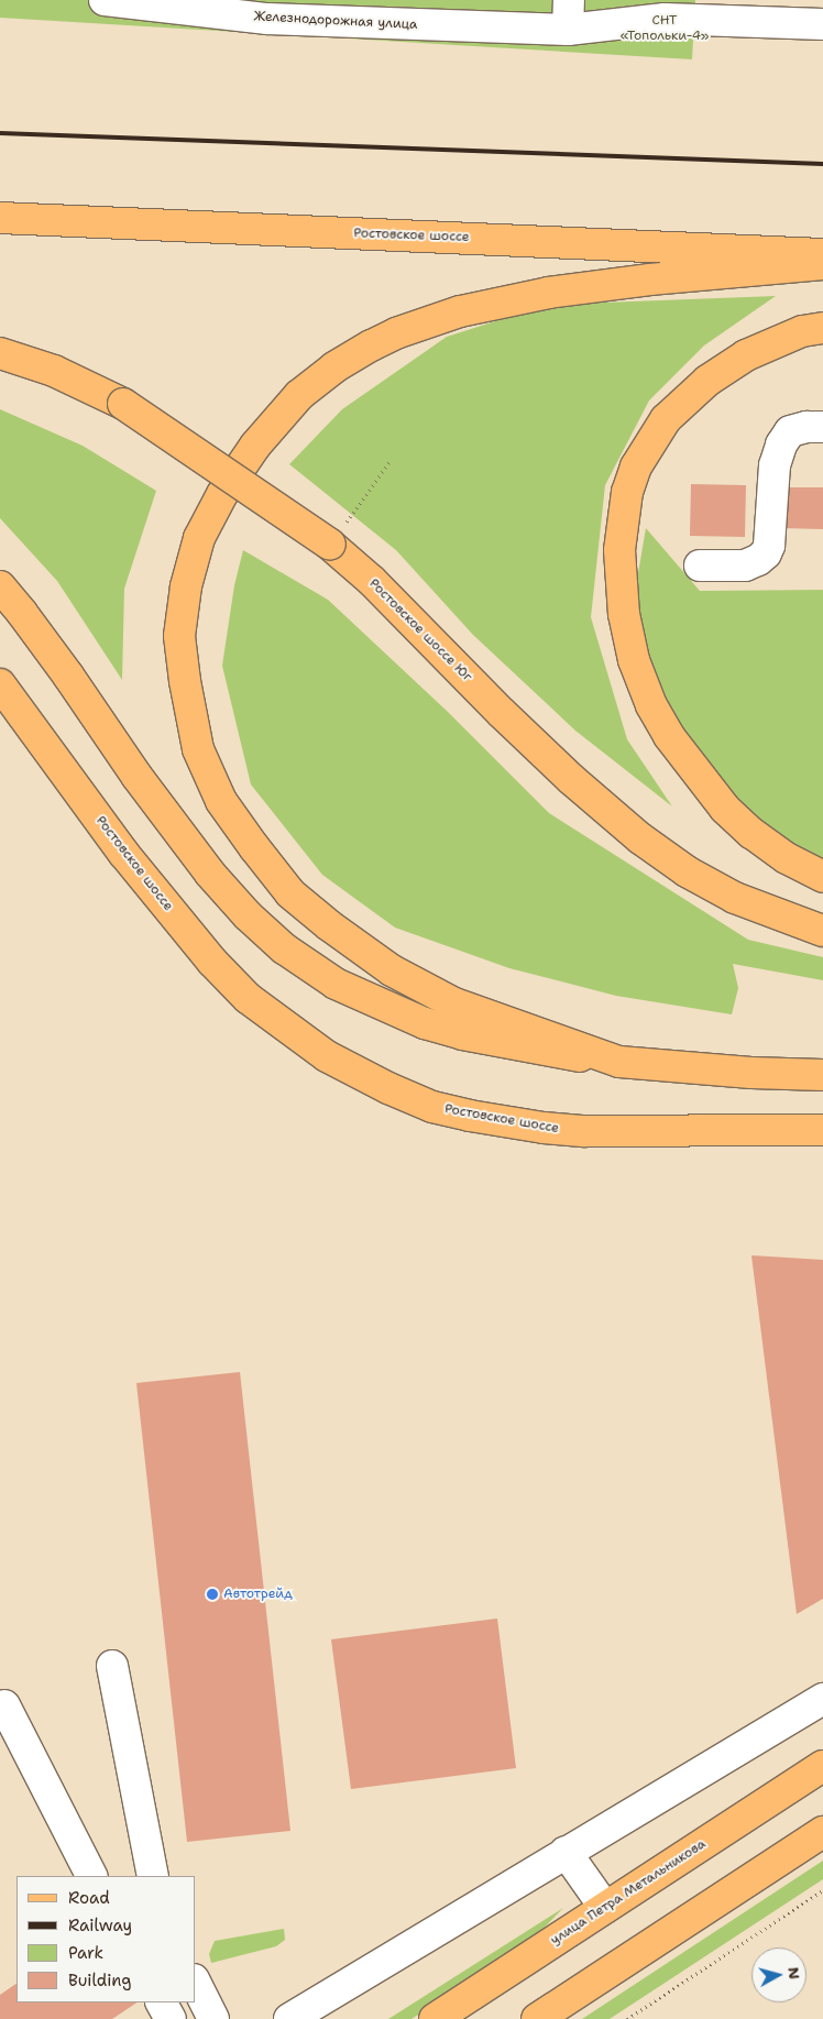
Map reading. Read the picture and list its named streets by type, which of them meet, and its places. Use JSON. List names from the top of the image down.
{
  "streets": {
    "main road": ["Ростовское шоссе", "Ростовское шоссе Юг", "улица Петра Метальникова"],
    "street": ["Железнодорожная улица"]
  },
  "parks": ["СНТ «Топольки-4»"],
  "places": ["Автотрейд"],
  "legend": [
    "Road",
    "Railway",
    "Park",
    "Building"
  ],
  "north": "right"
}
